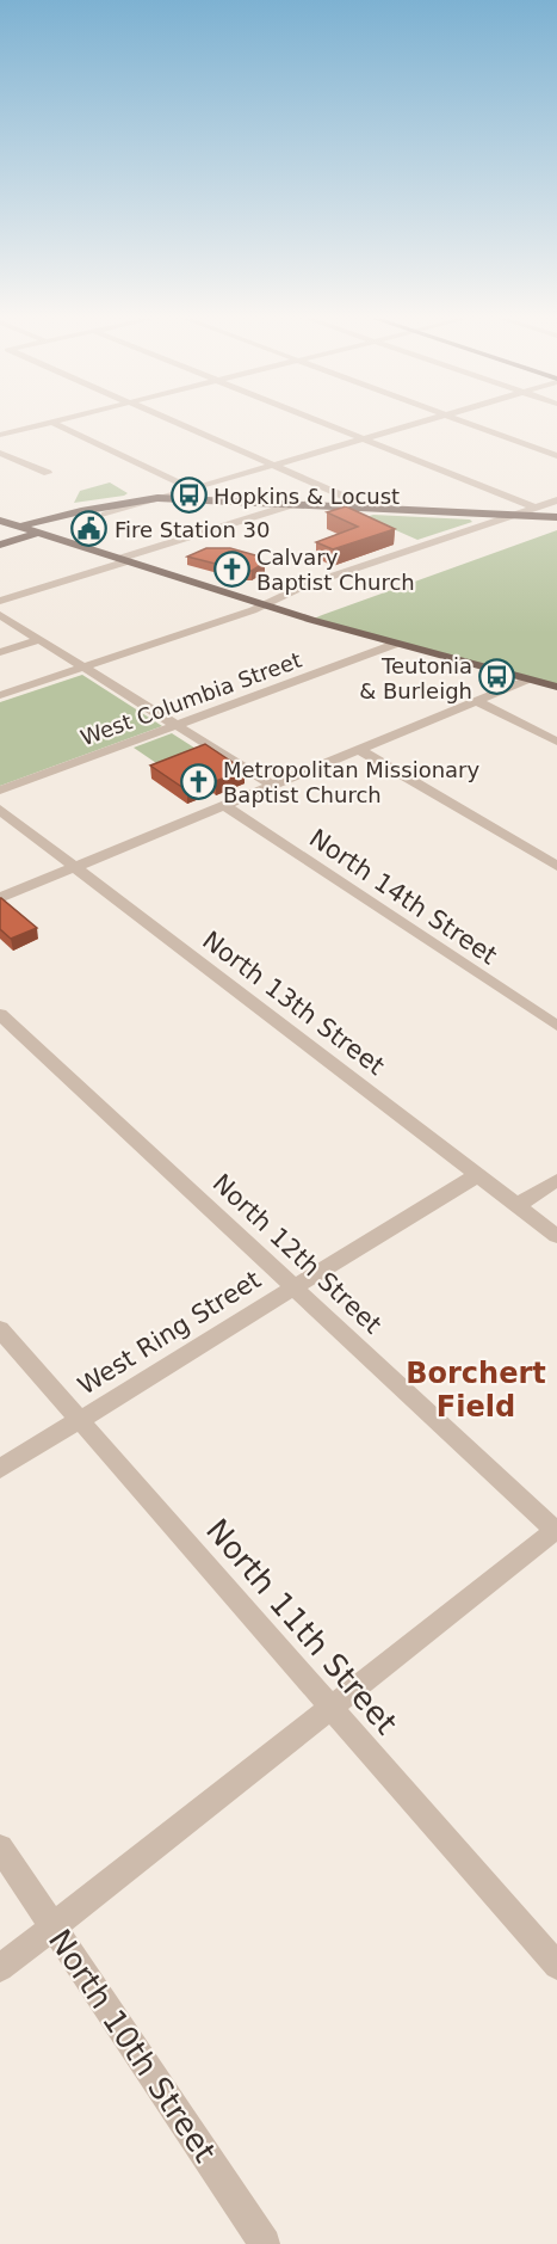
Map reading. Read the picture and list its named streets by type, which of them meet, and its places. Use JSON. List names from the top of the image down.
{
  "streets": {
    "street": [
      "West Columbia Street",
      "North 14th Street",
      "North 13th Street",
      "North 12th Street",
      "West Ring Street",
      "North 11th Street",
      "North 10th Street"
    ]
  },
  "crossings": [
    ["North 13th Street", "West Ring Street"],
    ["North 12th Street", "West Ring Street"],
    ["West Ring Street", "North 11th Street"]
  ],
  "districts": ["Borchert Field"],
  "places": {
    "bus stop": ["Hopkins & Locust", "Teutonia & Burleigh"],
    "public building": ["Fire Station 30"],
    "church": ["Calvary Baptist Church", "Metropolitan Missionary Baptist Church"]
  }
}
